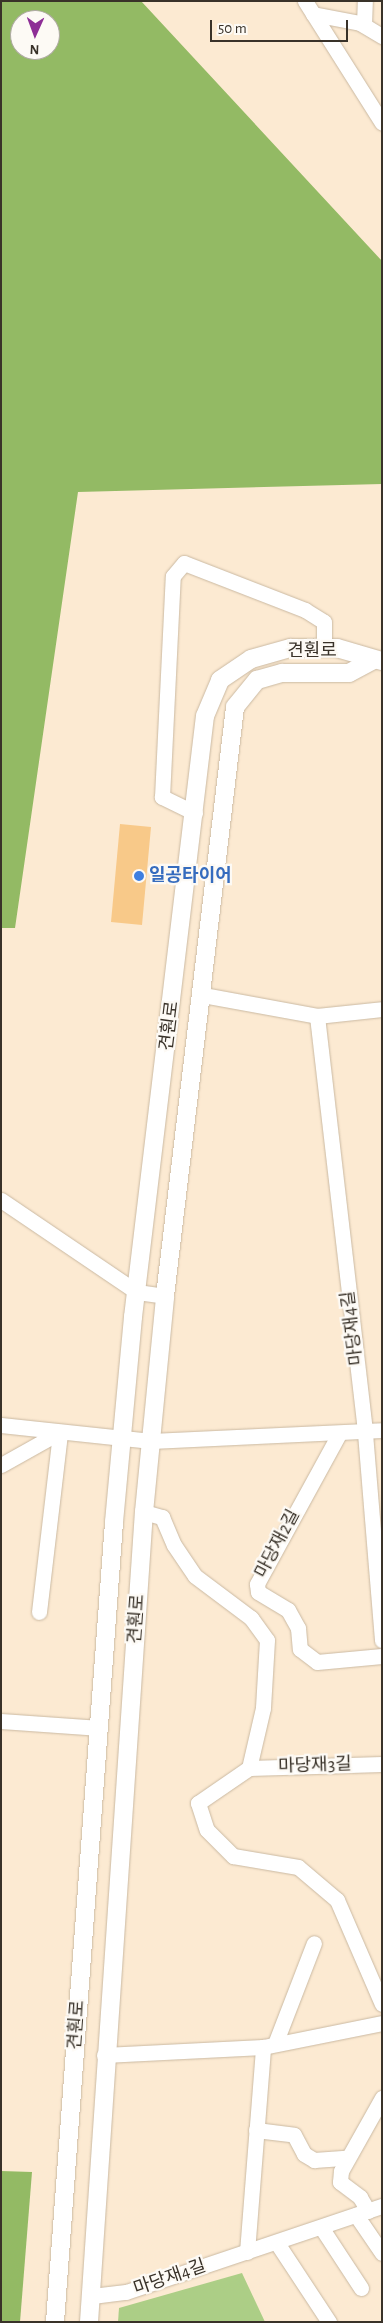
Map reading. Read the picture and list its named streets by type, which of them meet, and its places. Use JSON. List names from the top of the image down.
{
  "streets": {
    "street": [
      "견훤로",
      "마당재4길",
      "마당재2길",
      "마당재3길"
    ]
  },
  "crossings": [
    ["견훤로", "마당재4길"],
    ["견훤로", "마당재3길"]
  ],
  "places": ["일공타이어"],
  "scale_bar": "50 m",
  "north": "bottom"
}
